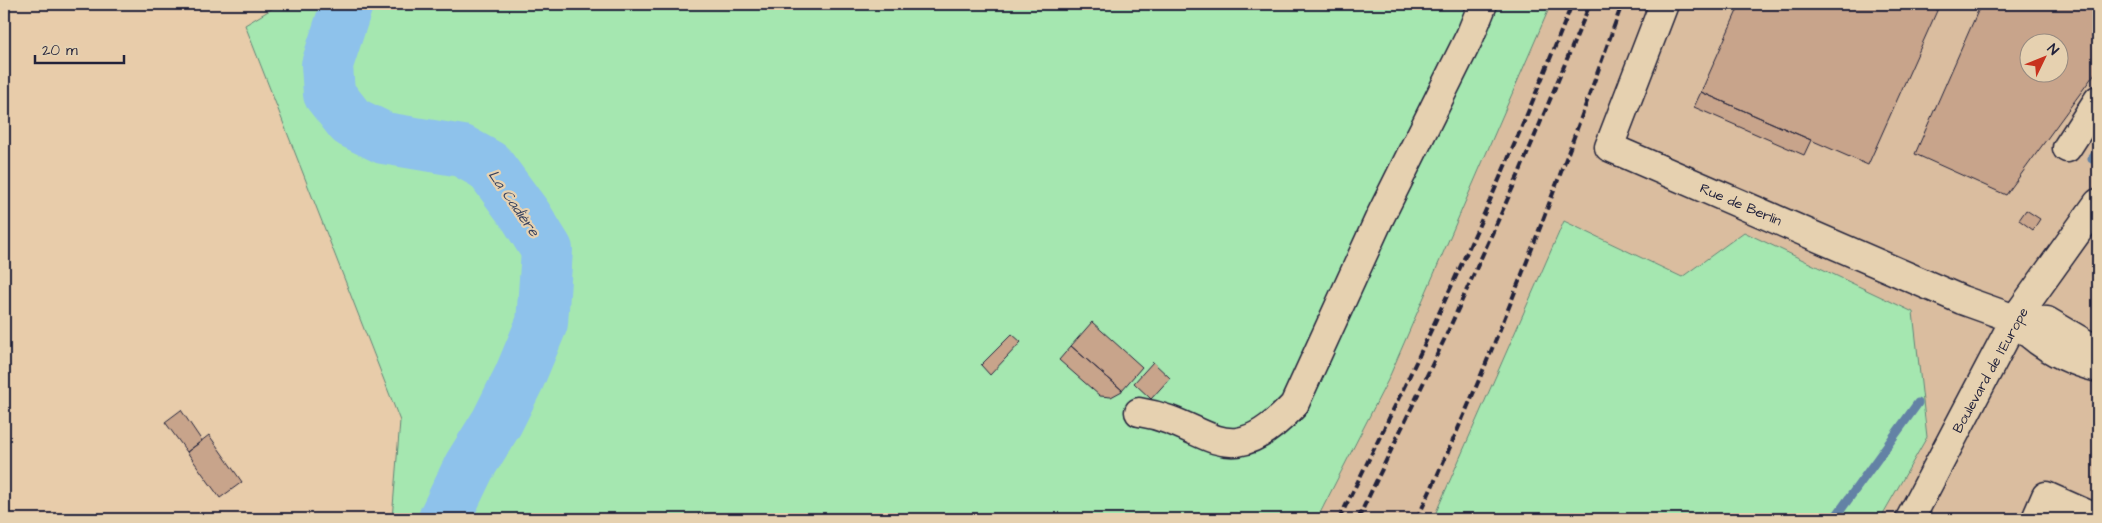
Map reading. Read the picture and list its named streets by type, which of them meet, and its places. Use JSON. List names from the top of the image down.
{
  "streets": {
    "street": ["Rue de Berlin", "Boulevard de l'Europe"]
  },
  "crossings": [
    ["Rue de Berlin", "Boulevard de l'Europe"]
  ],
  "water": ["La Cadière"],
  "scale_bar": "20 m",
  "north": "top right"
}
